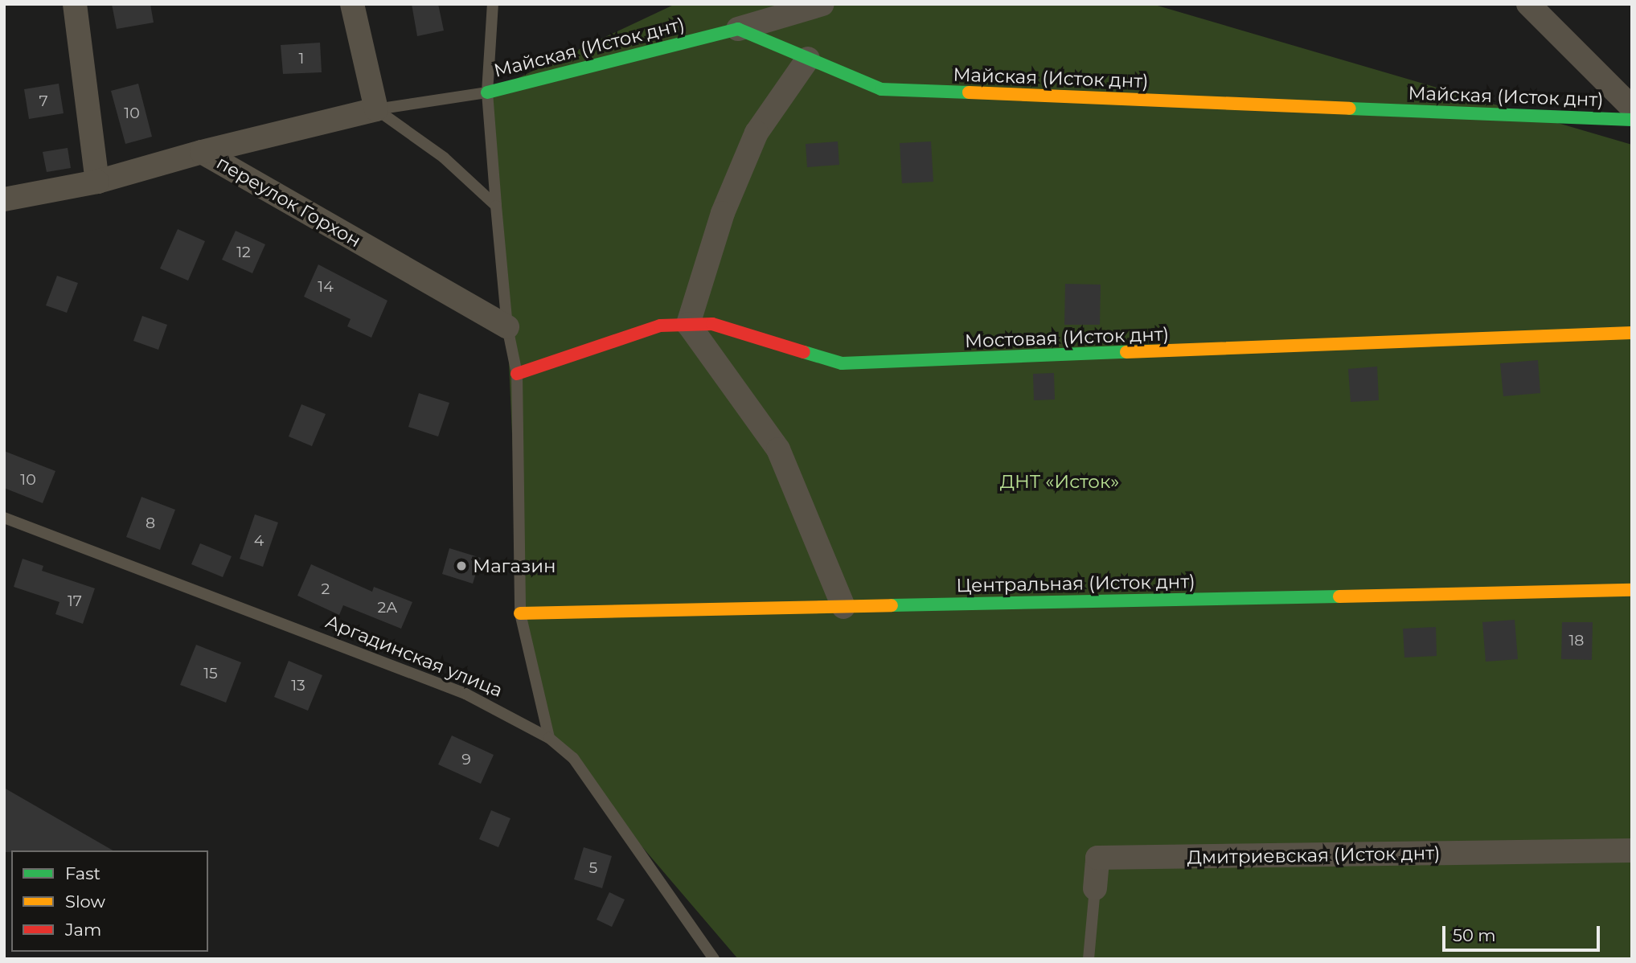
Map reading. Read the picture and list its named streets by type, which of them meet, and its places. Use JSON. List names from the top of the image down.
{
  "streets": {
    "street": [
      "Майская (Исток днт)",
      "переулок Горхон",
      "Мостовая (Исток днт)",
      "Центральная (Исток днт)",
      "Дмитриевская (Исток днт)"
    ],
    "lane": ["Аргадинская улица"]
  },
  "parks": ["ДНТ «Исток»"],
  "places": ["Магазин"],
  "house_numbers": [
    "1",
    "7",
    "10",
    "12",
    "14",
    "10",
    "8",
    "4",
    "2",
    "17",
    "2А",
    "18",
    "15",
    "13",
    "9",
    "5"
  ],
  "legend": ["Fast", "Slow", "Jam"],
  "scale_bar": "50 m"
}
